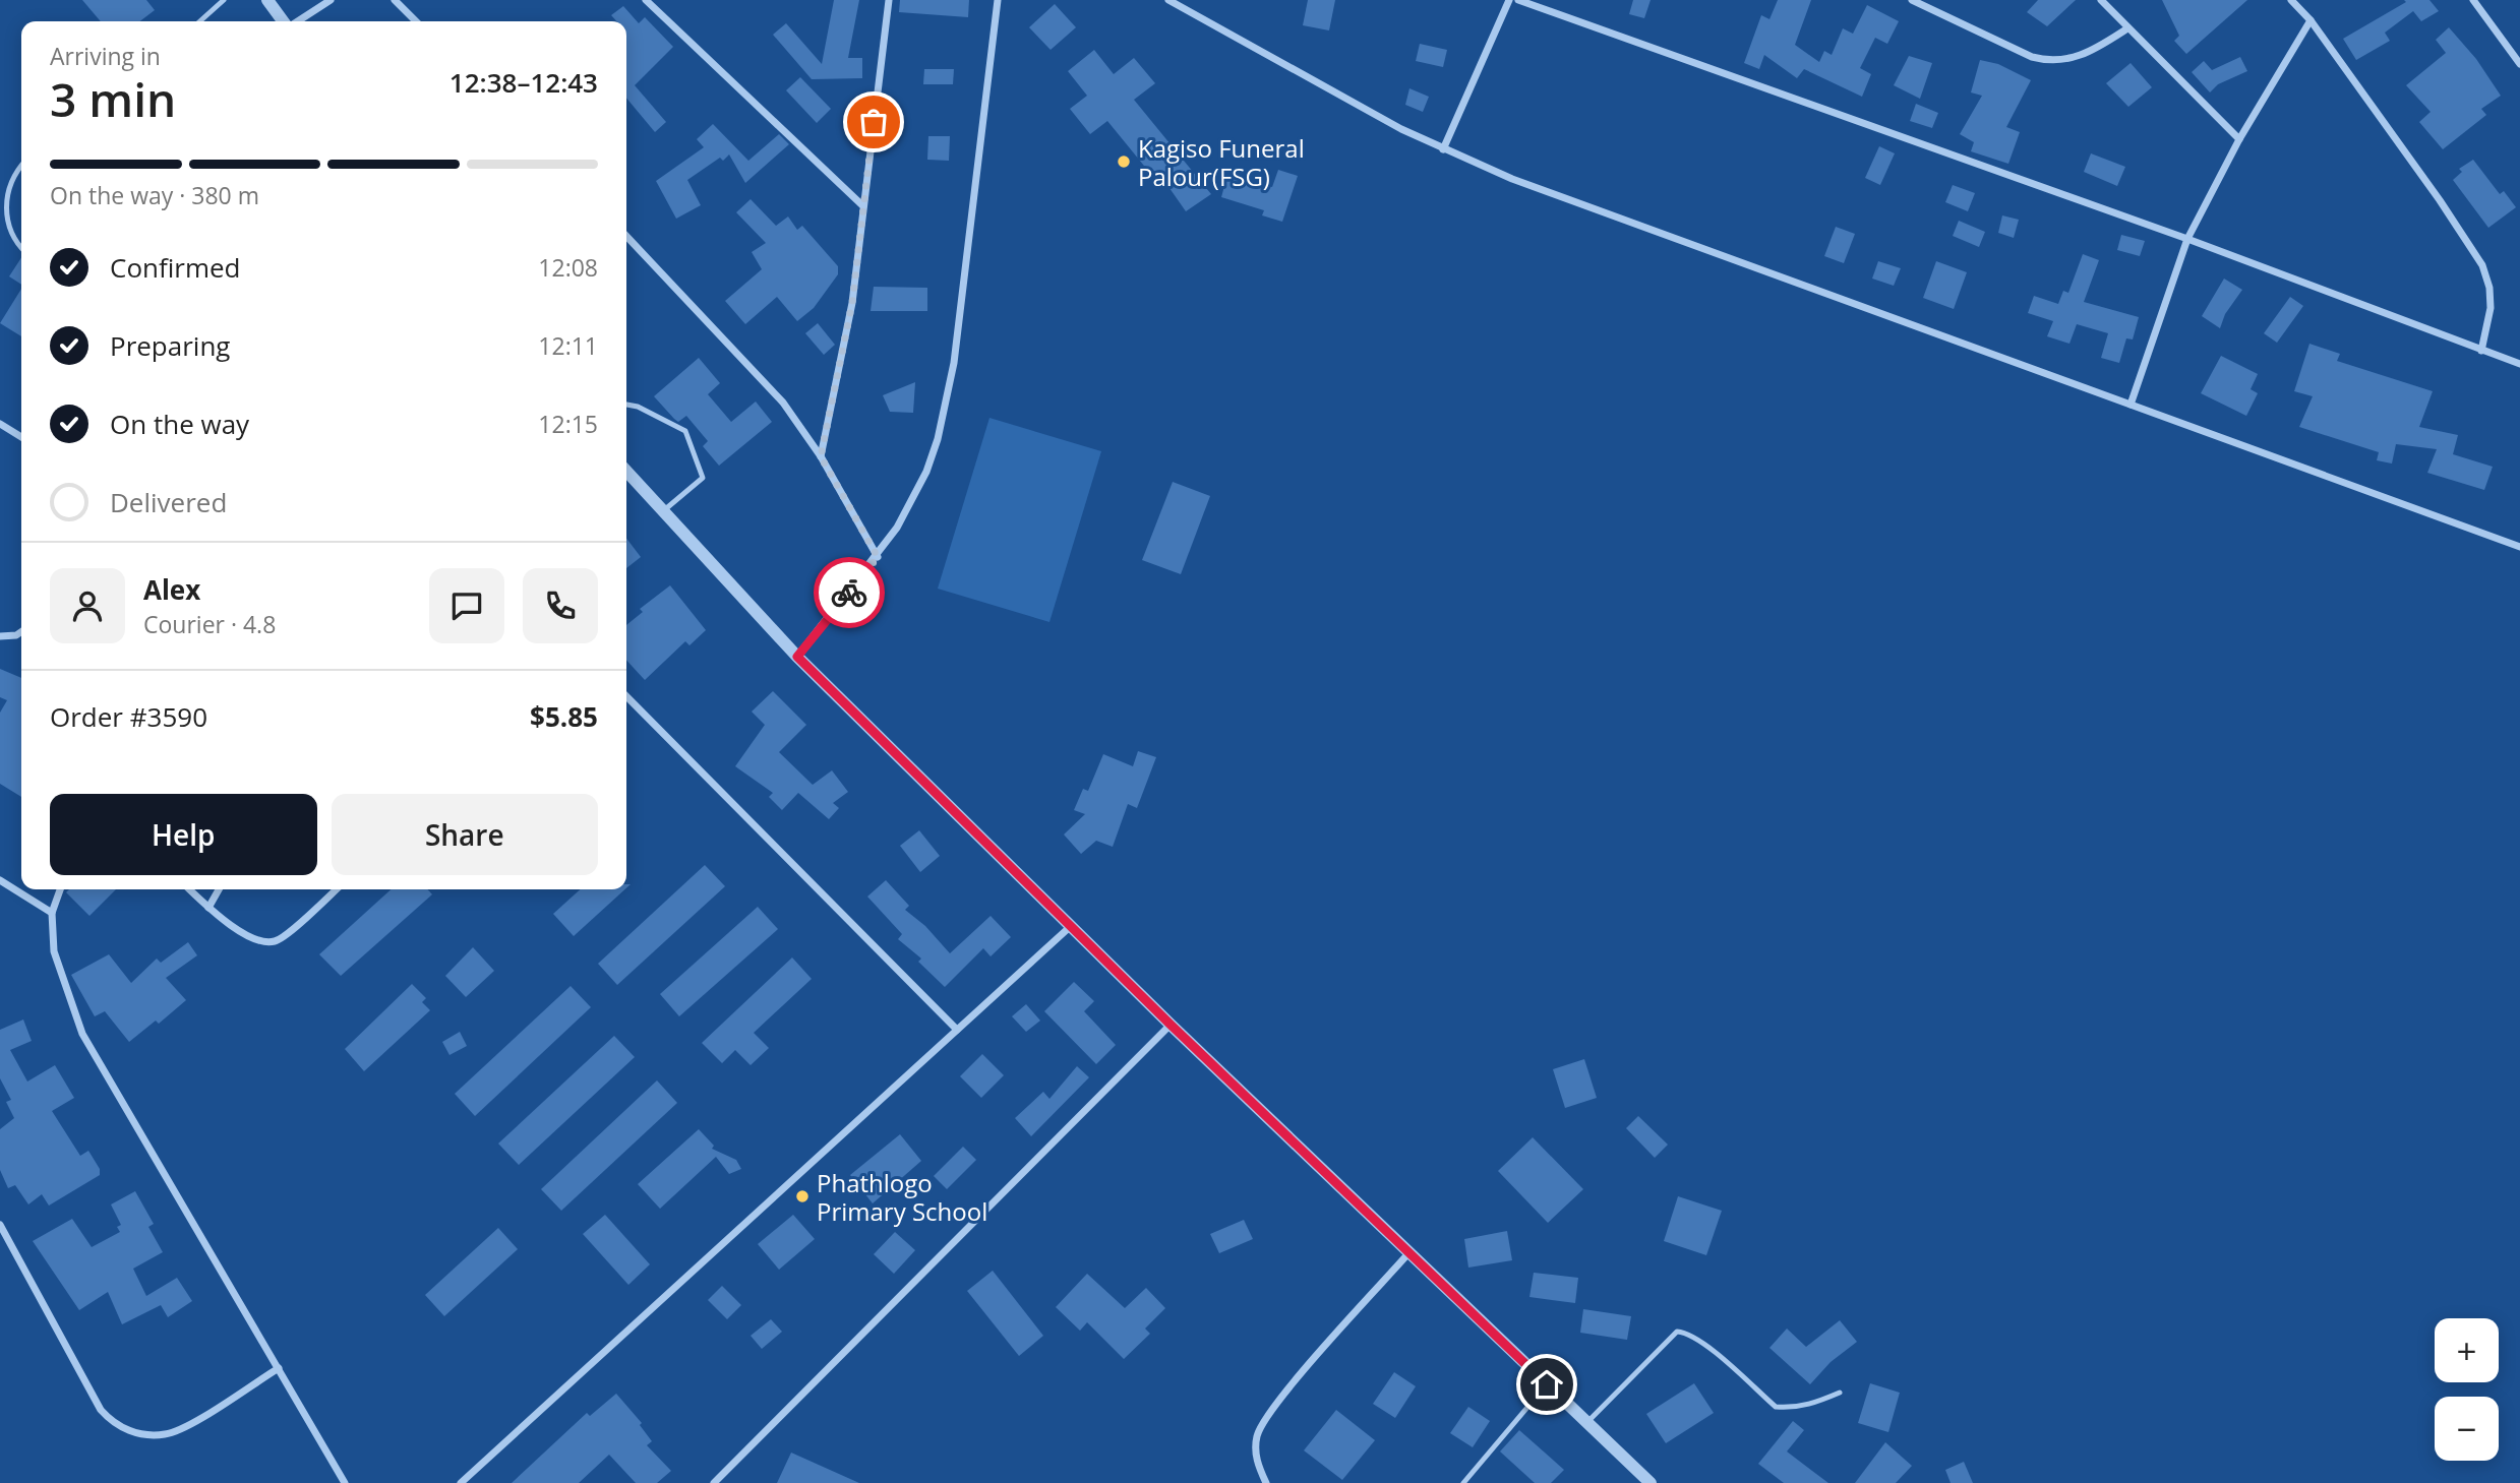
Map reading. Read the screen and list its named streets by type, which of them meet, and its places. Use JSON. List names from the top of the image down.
{
  "places": ["Kagiso Funeral Palour(FSG)", "Phathlogo Primary School"],
  "page": {
    "heading": ["3 min", "Arriving in", "12:38–12:43"],
    "panel": [
      "Alex",
      "Courier · 4.8",
      "Order #3590",
      "$5.85"
    ],
    "bar": "On the way · 380 m",
    "list": [
      ["Confirmed", "12:08"],
      ["Preparing", "12:11"],
      ["On the way", "12:15"],
      "Delivered"
    ],
    "buttons": ["Help", "Share"],
    "map_buttons": ["+", "−"]
  }
}
